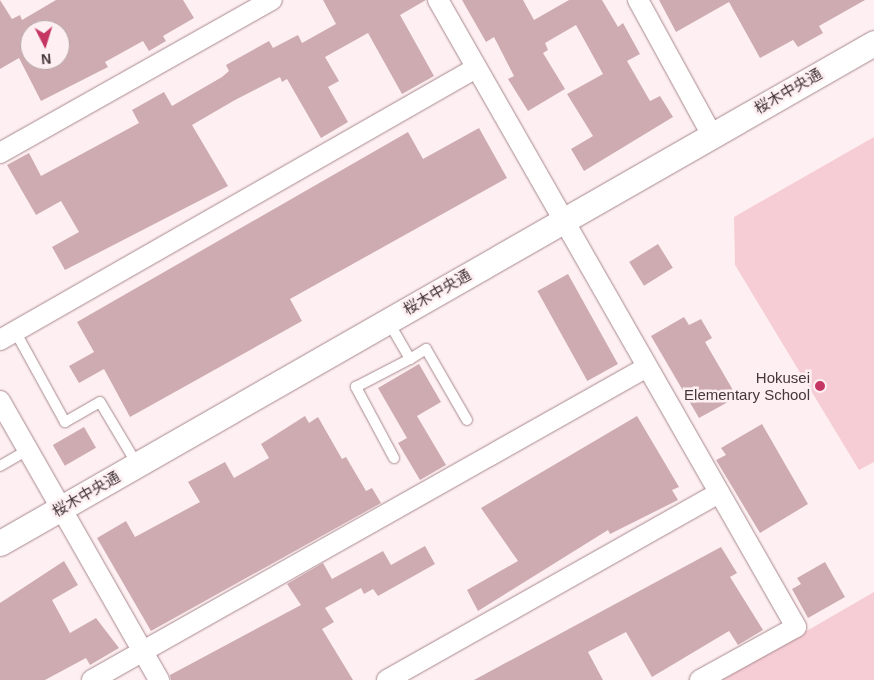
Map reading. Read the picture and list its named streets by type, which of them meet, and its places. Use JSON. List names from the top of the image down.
{
  "streets": {
    "street": ["桜木中央通"]
  },
  "places": ["Hokusei Elementary School"],
  "north": "bottom"
}
